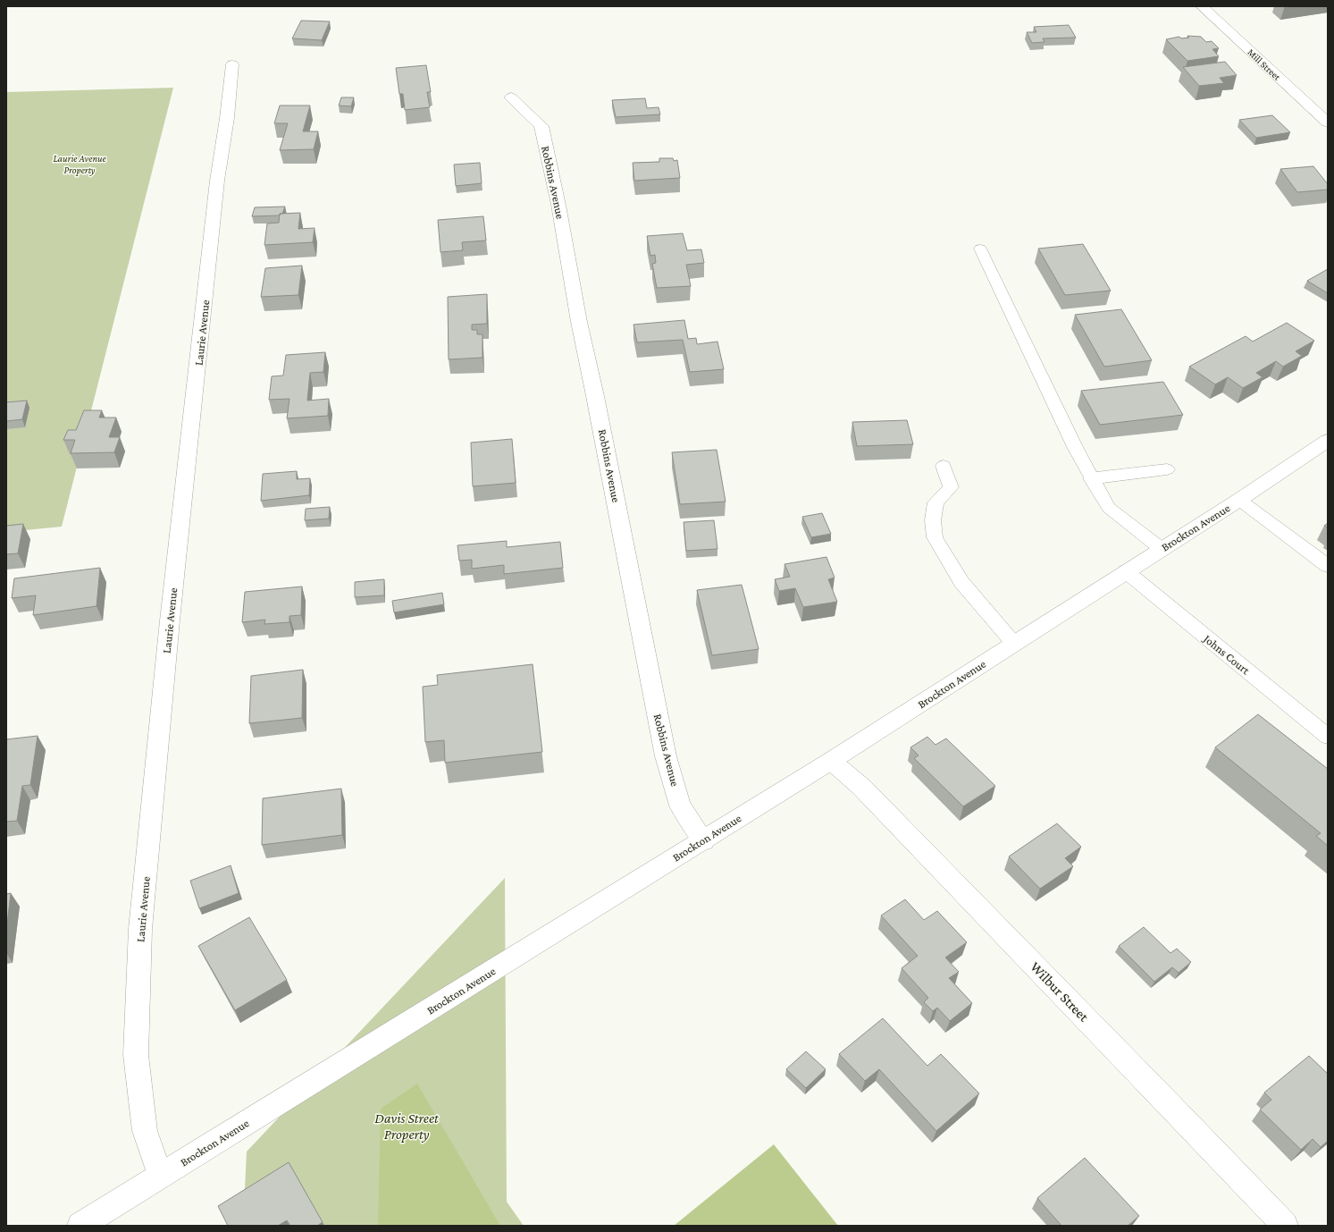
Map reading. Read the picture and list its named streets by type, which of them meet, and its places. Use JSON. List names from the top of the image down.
{
  "streets": {
    "street": [
      "Mill Street",
      "Robbins Avenue",
      "Laurie Avenue",
      "Brockton Avenue",
      "Wilbur Street"
    ],
    "lane": ["Johns Court"]
  },
  "crossings": [
    ["Robbins Avenue", "Brockton Avenue"],
    ["Laurie Avenue", "Brockton Avenue"],
    ["Brockton Avenue", "Johns Court"],
    ["Brockton Avenue", "Wilbur Street"]
  ],
  "parks": ["Laurie Avenue Property", "Davis Street Property"]
}
